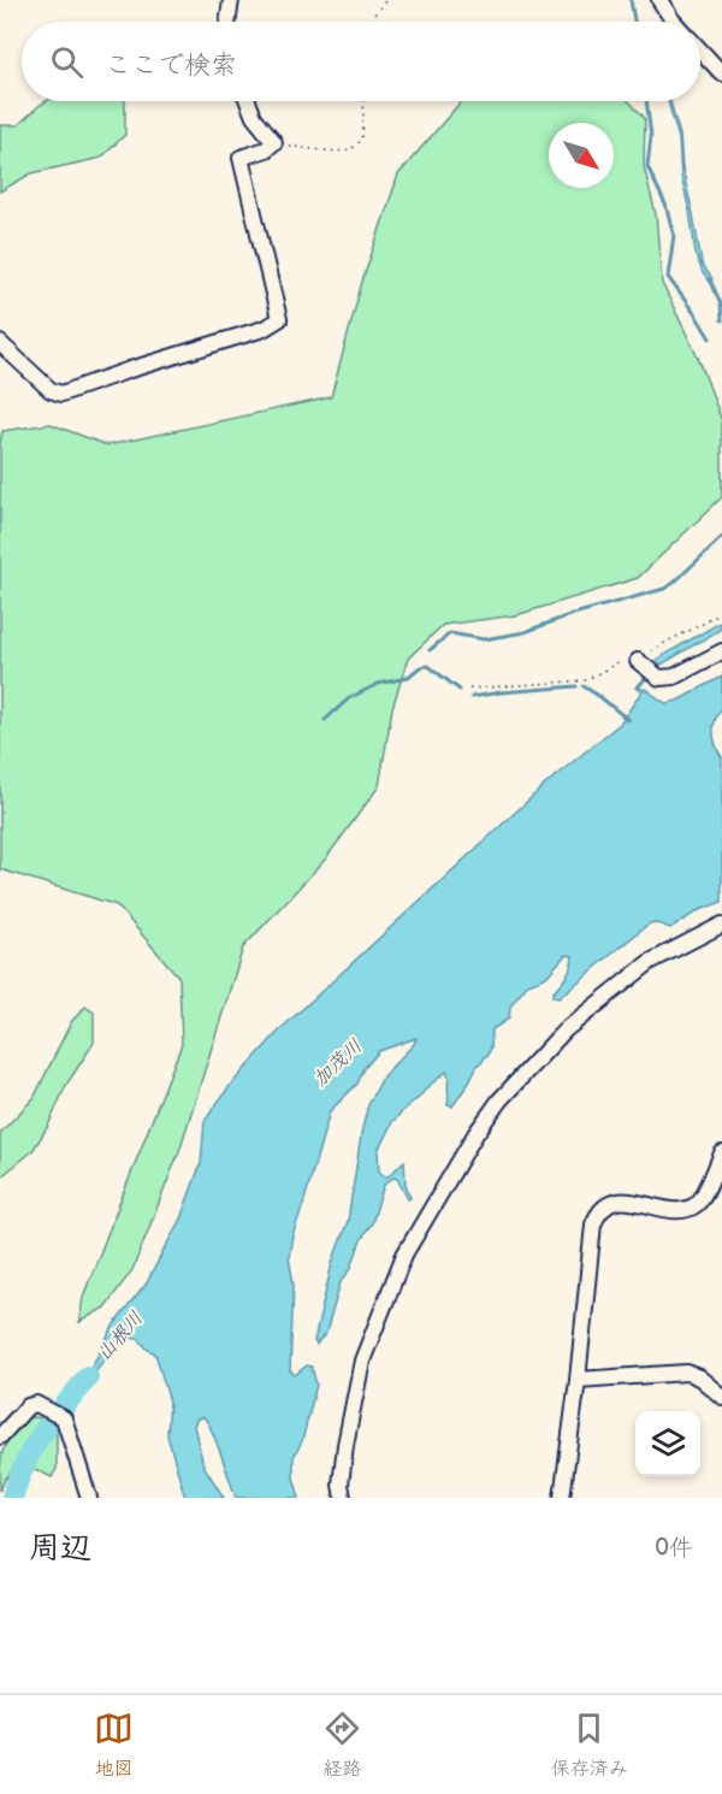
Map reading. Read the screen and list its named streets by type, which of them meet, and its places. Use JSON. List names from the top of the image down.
{
  "water": ["加茂川", "山根川"],
  "north": "bottom right",
  "page": {
    "search": "ここで検索",
    "heading": ["周辺", "0件"],
    "nav": ["地図", "経路", "保存済み"]
  }
}
